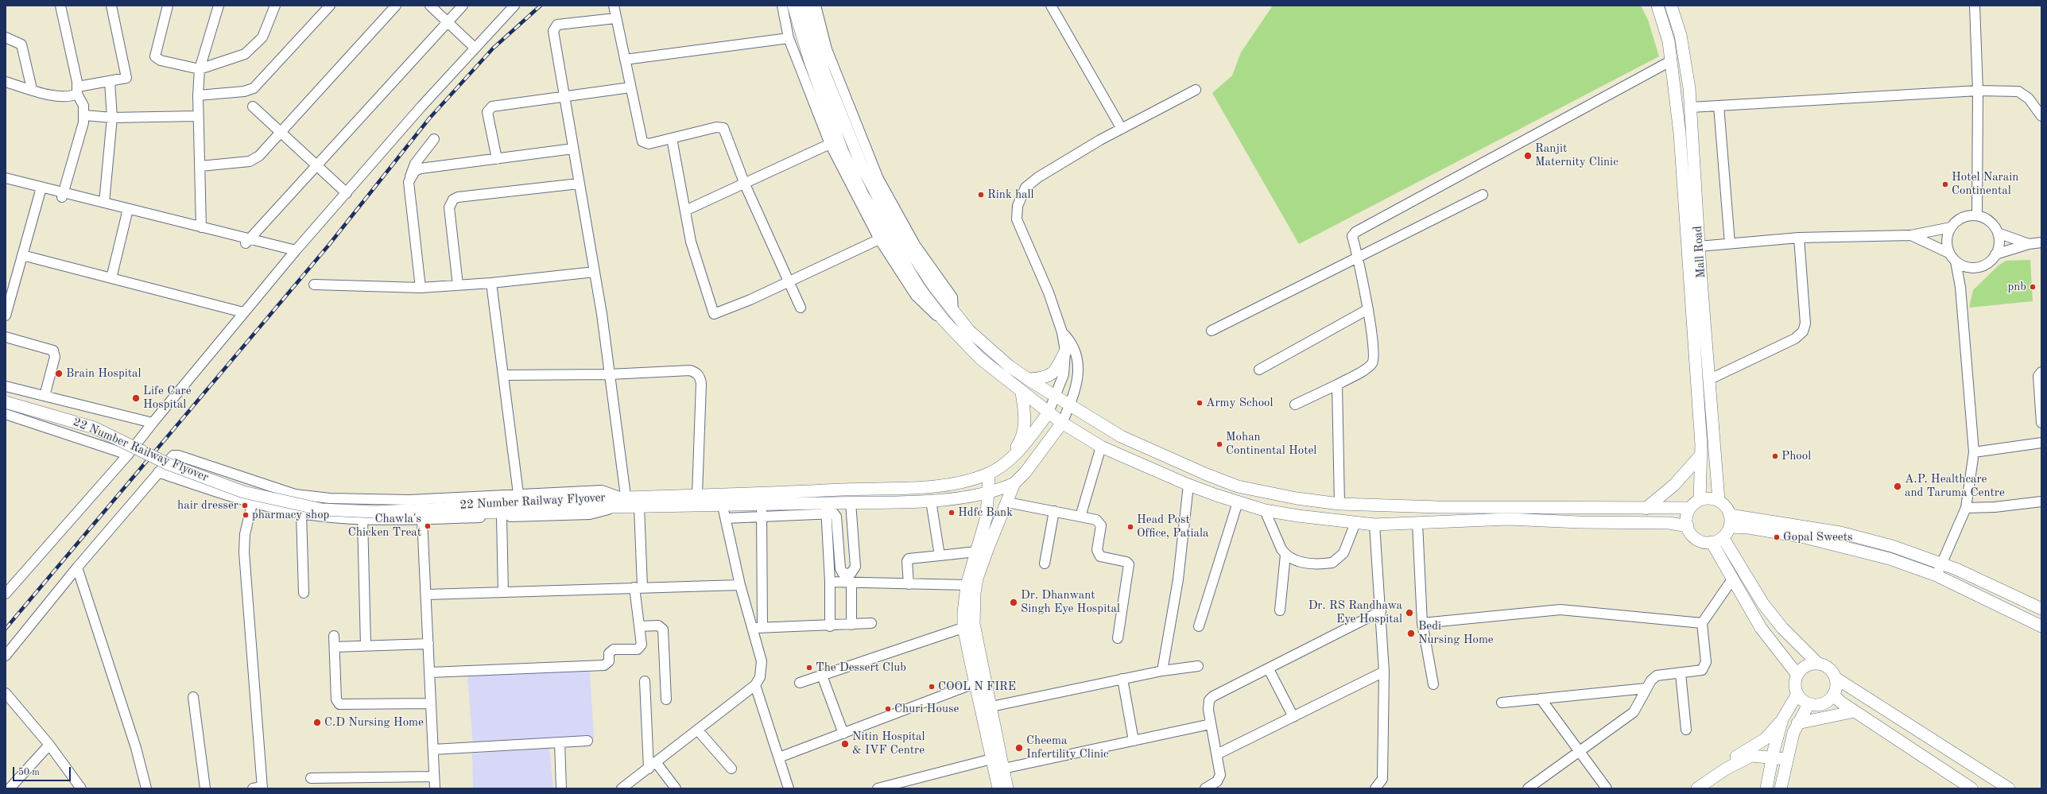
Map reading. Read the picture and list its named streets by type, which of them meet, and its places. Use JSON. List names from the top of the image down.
{
  "streets": {
    "main road": ["Mall Road", "22 Number Railway Flyover"]
  },
  "places": [
    "Ranjit Maternity Clinic",
    "Hotel Narain Continental",
    "Rink hall",
    "pnb",
    "Brain Hospital",
    "Life Care Hospital",
    "Army School",
    "Mohan Continental Hotel",
    "Phool",
    "A.P. Healthcare and Taruma Centre",
    "hair dresser",
    "Hdfc Bank",
    "pharmacy shop",
    "Chawla's Chicken Treat",
    "Head Post Office, Patiala",
    "Gopal Sweets",
    "Dr. Dhanwant Singh Eye Hospital",
    "Dr. RS Randhawa Eye Hospital",
    "Bedi Nursing Home",
    "The Dessert Club",
    "COOL N FIRE",
    "Churi House",
    "C.D Nursing Home",
    "Nitin Hospital & IVF Centre",
    "Cheema Infertility Clinic"
  ],
  "scale_bar": "50 m"
}
